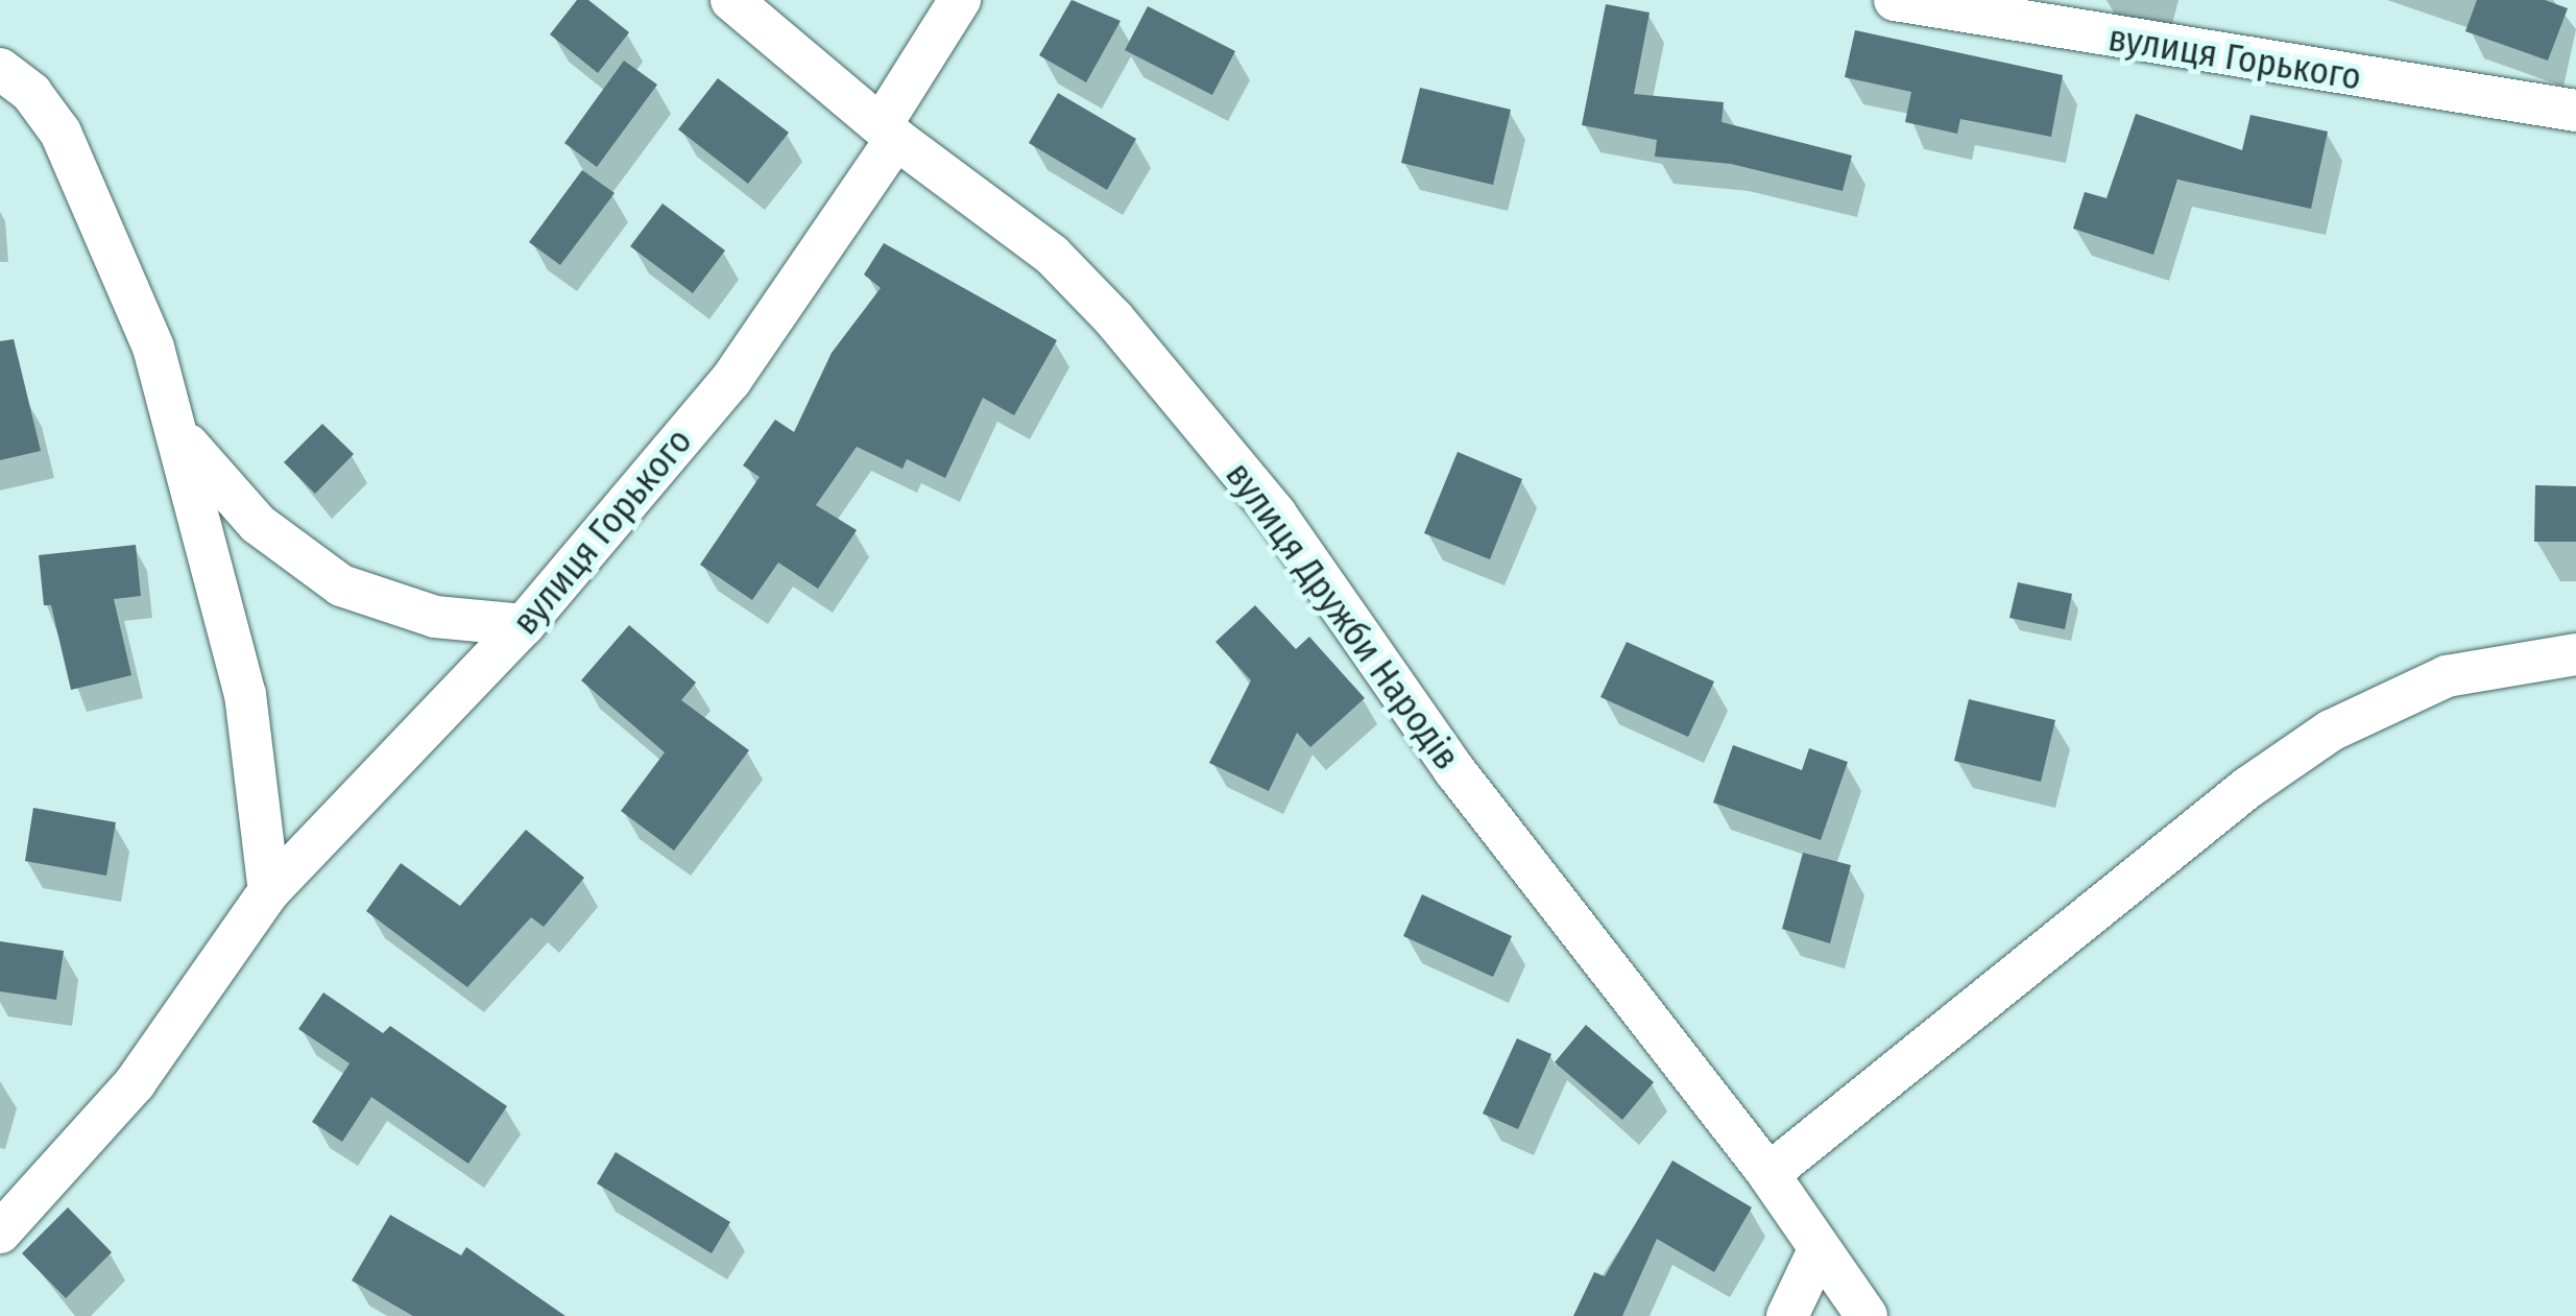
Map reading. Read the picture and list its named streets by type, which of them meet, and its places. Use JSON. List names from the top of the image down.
{
  "streets": {
    "street": ["вулиця Горького", "вулиця Дружби Народів"]
  },
  "crossings": [
    ["вулиця Горького", "вулиця Дружби Народів"]
  ]
}
